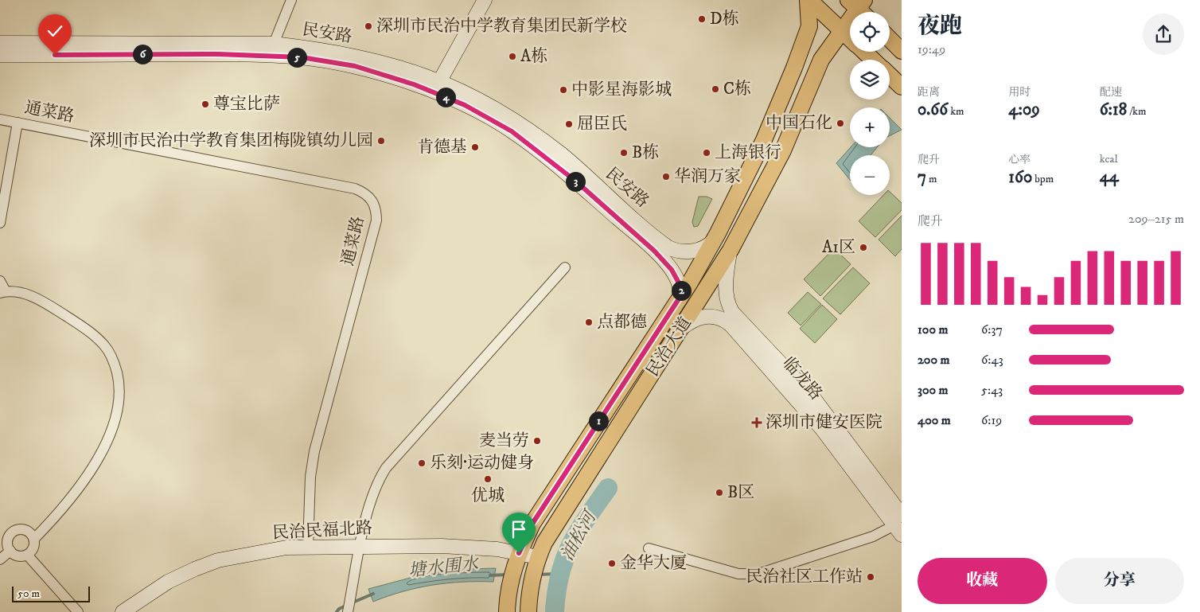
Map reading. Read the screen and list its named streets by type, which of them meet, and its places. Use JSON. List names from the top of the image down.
{
  "streets": {
    "main road": [
      "民安路",
      "民治大道",
      "临龙路",
      "民治民福北路"
    ],
    "street": ["通菜路"]
  },
  "crossings": [
    ["通菜路", "民治民福北路"],
    ["民治大道", "民治民福北路"]
  ],
  "water": ["油松河", "塘水围水"],
  "places": {
    "other": [
      "D栋",
      "深圳市民治中学教育集团民新学校",
      "A栋",
      "C栋",
      "中影星海影城",
      "尊宝比萨",
      "中国石化",
      "屈臣氏",
      "深圳市民治中学教育集团梅陇镇幼儿园",
      "肯德基",
      "B栋",
      "上海银行",
      "华润万家",
      "A1区",
      "点都德",
      "麦当劳",
      "乐刻·运动健身",
      "优城",
      "B区",
      "金华大厦",
      "民治社区工作站"
    ],
    "health": ["深圳市健安医院"]
  },
  "scale_bar": "50 m",
  "page": {
    "heading": ["夜跑", "19:49"],
    "map_buttons": ["+", "−"],
    "pins": [
      "6",
      "5",
      "4",
      "3",
      "2",
      "1"
    ],
    "stats": [
      ["距离", "0.66 km"],
      ["用时", "4:09"],
      ["配速", "6:18 /km"],
      ["爬升", "7 m"],
      ["心率", "160 bpm"],
      ["kcal", "44"]
    ],
    "chart": ["爬升", "209–215 m"],
    "list": [
      {
        "name": "100 m",
        "note": "6:37"
      },
      {
        "name": "200 m",
        "note": "6:43"
      },
      {
        "name": "300 m",
        "note": "5:43"
      },
      {
        "name": "400 m",
        "note": "6:19"
      }
    ],
    "buttons": ["收藏", "分享"],
    "scale": "50 m"
  }
}
